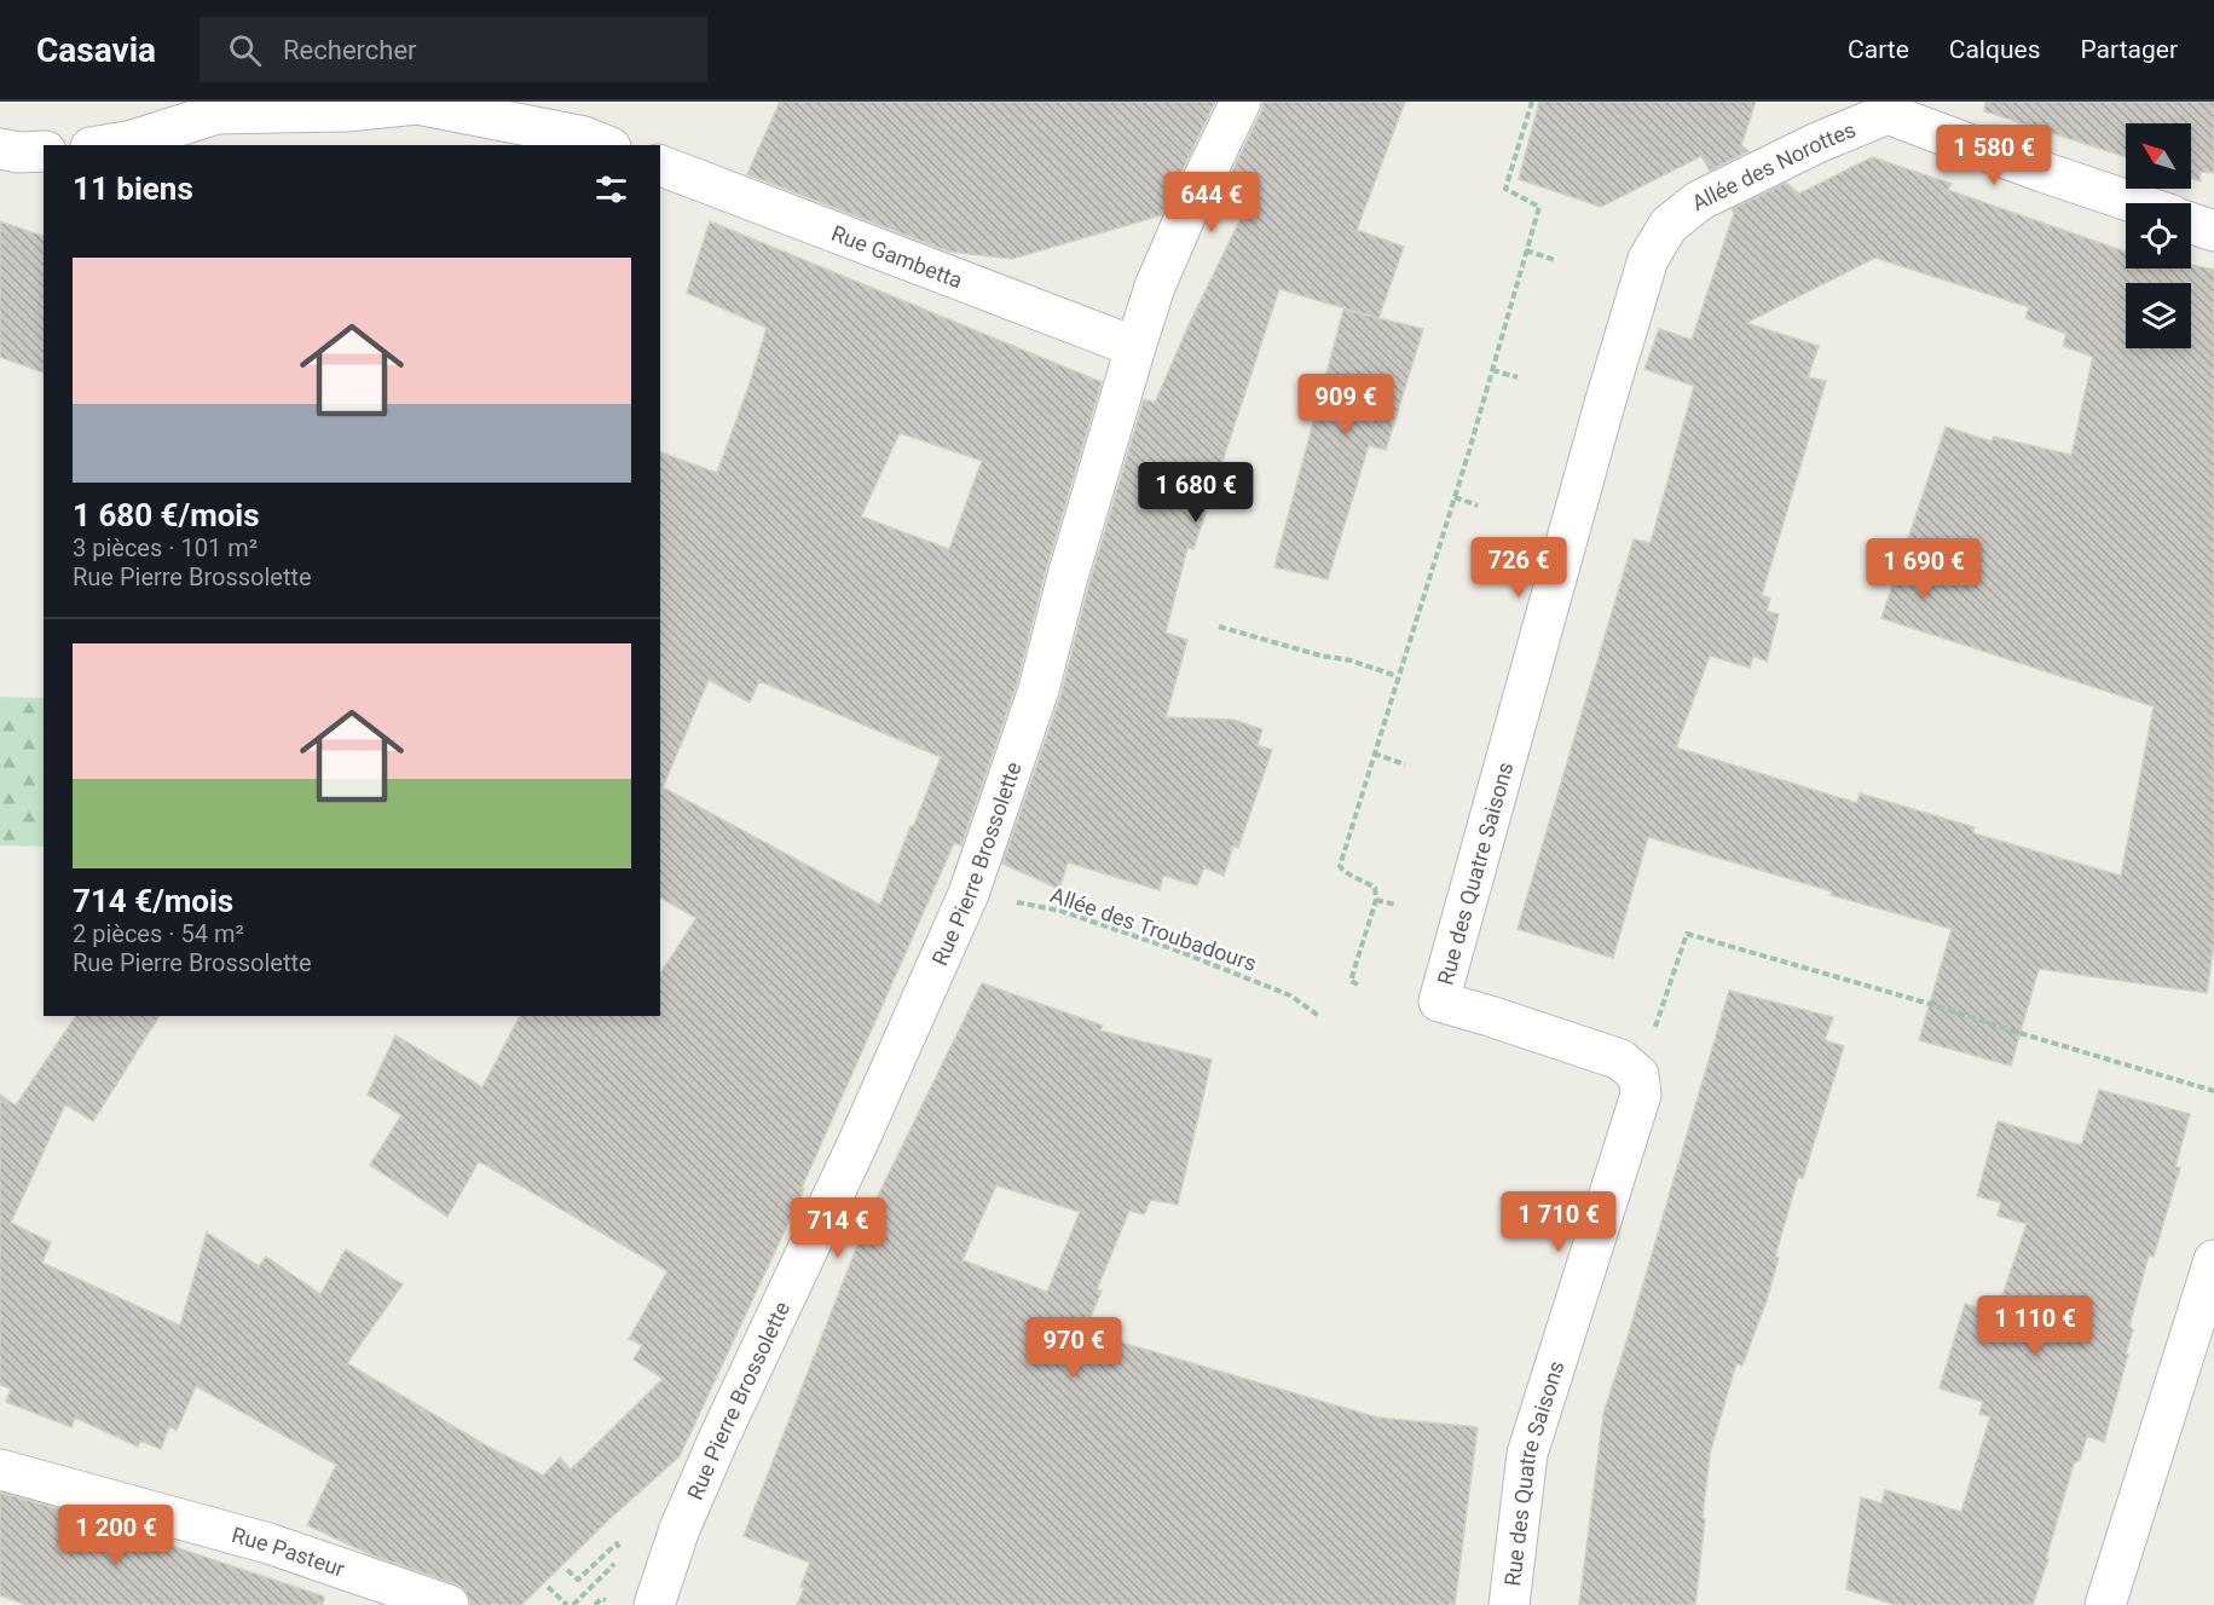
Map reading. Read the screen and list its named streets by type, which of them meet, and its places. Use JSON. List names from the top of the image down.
{
  "streets": {
    "street": [
      "Allée des Norottes",
      "Rue Gambetta",
      "Rue Pierre Brossolette",
      "Rue des Quatre Saisons",
      "Rue Pasteur"
    ],
    "path": ["Allée des Troubadours"]
  },
  "crossings": [
    ["Allée des Norottes", "Rue des Quatre Saisons"],
    ["Rue Gambetta", "Rue Pierre Brossolette"],
    ["Rue Pierre Brossolette", "Allée des Troubadours"]
  ],
  "north": "top left",
  "page": {
    "header": "Casavia",
    "search": "Rechercher",
    "nav": ["Carte", "Calques", "Partager"],
    "price": [
      "1 580 €",
      "644 €",
      "909 €",
      "1 680 €",
      "726 €",
      "1 690 €",
      "1 710 €",
      "714 €",
      "1 110 €",
      "970 €",
      "1 200 €"
    ],
    "heading": "11 biens",
    "list": [
      {
        "name": "1 680 €/mois",
        "note": "3 pièces · 101 m² · Rue Pierre Brossolette"
      },
      {
        "name": "714 €/mois",
        "note": "2 pièces · 54 m² · Rue Pierre Brossolette"
      }
    ]
  }
}
